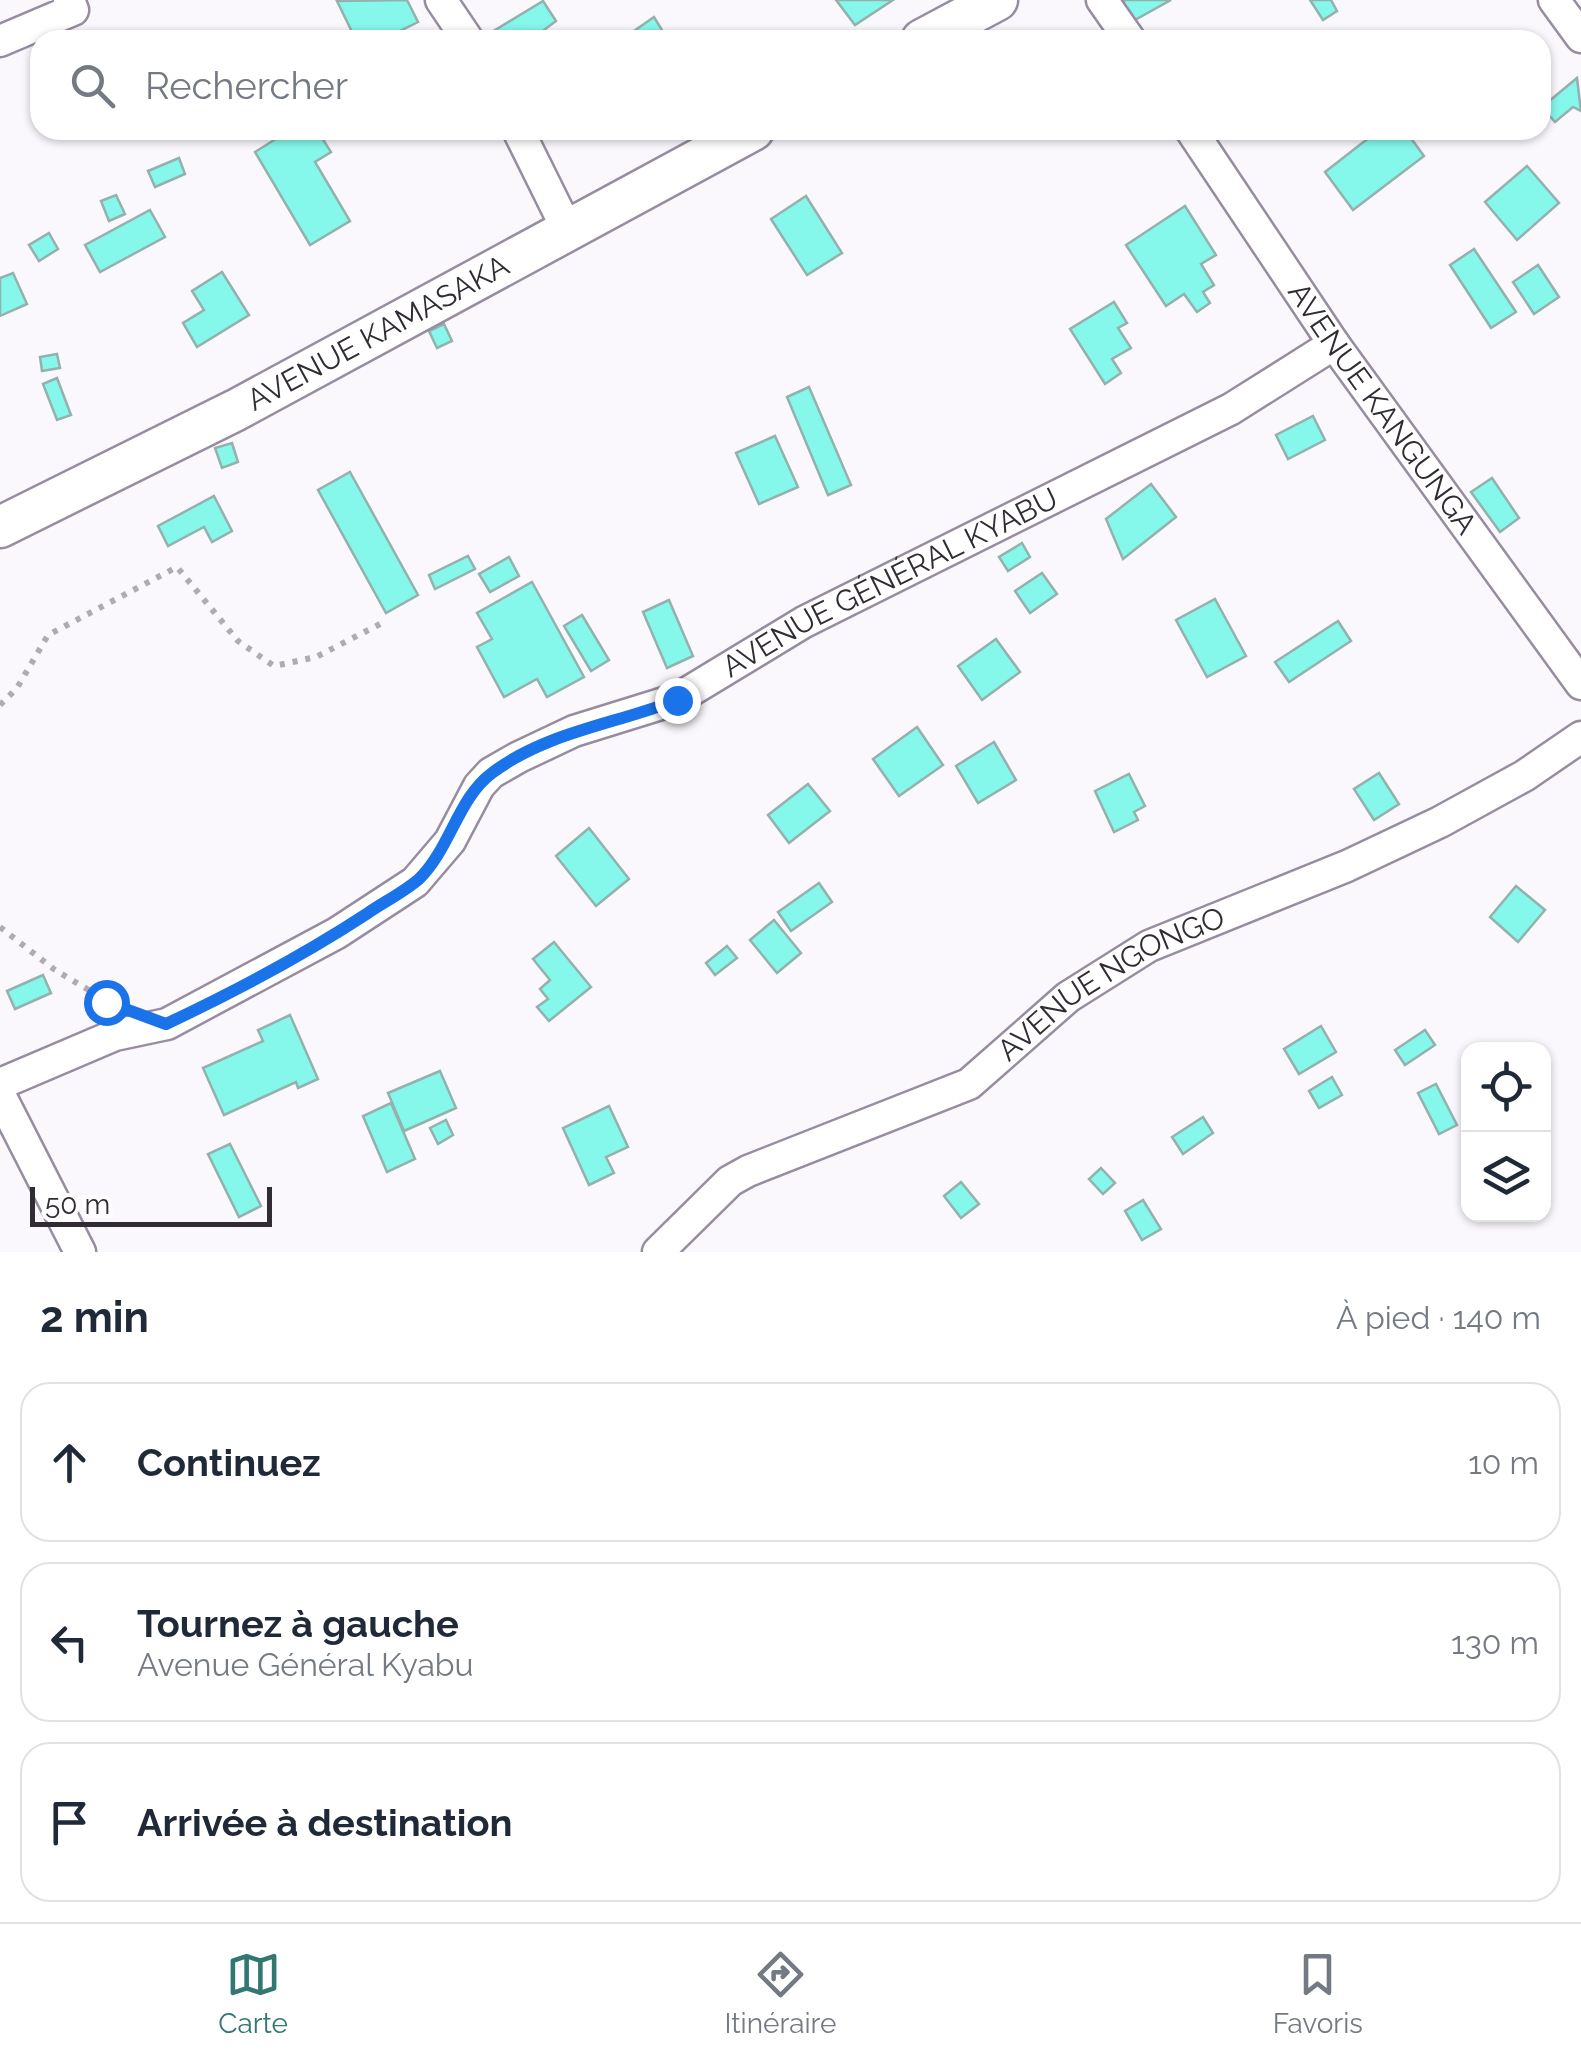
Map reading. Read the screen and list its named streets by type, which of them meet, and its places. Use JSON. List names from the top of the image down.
{
  "streets": {
    "street": [
      "AVENUE KAMASAKA",
      "AVENUE KANGUNGA",
      "AVENUE GÉNÉRAL KYABU",
      "AVENUE NGONGO"
    ]
  },
  "crossings": [
    ["AVENUE KANGUNGA", "AVENUE GÉNÉRAL KYABU"]
  ],
  "scale_bar": "50 m",
  "page": {
    "search": "Rechercher",
    "scale": "50 m",
    "heading": ["2 min", "À pied · 140 m"],
    "list": [
      ["Continuez", "10 m"],
      ["Tournez à gauche", "Avenue Général Kyabu", "130 m"],
      "Arrivée à destination"
    ],
    "nav": ["Carte", "Itinéraire", "Favoris"]
  }
}
